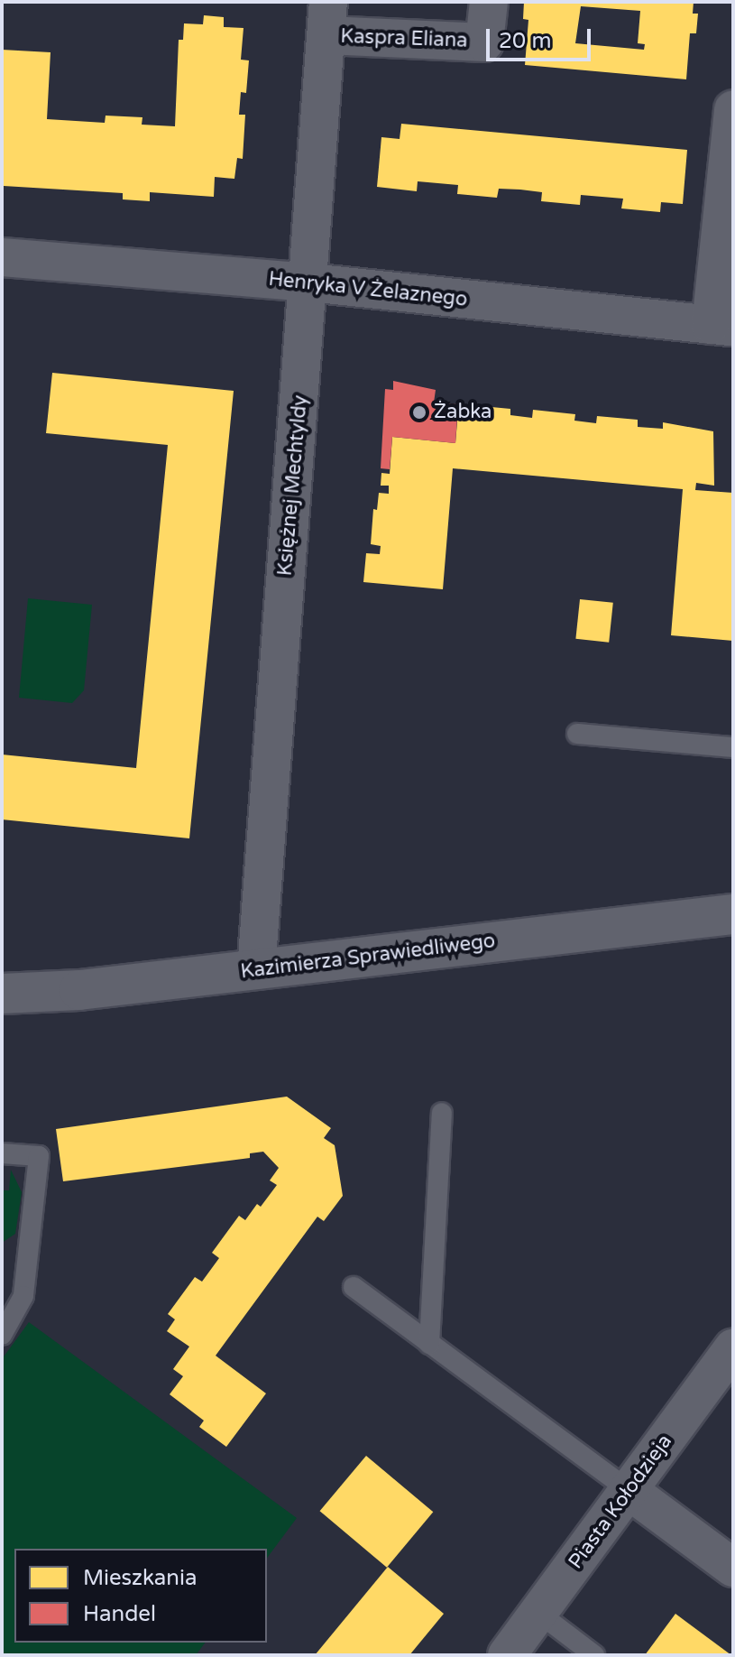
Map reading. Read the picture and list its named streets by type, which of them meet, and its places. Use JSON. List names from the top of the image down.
{
  "streets": {
    "street": [
      "Kaspra Eliana",
      "Henryka V Żelaznego",
      "Księżnej Mechtyldy",
      "Kazimierza Sprawiedliwego",
      "Piasta Kołodzieja"
    ]
  },
  "crossings": [
    ["Kaspra Eliana", "Księżnej Mechtyldy"],
    ["Henryka V Żelaznego", "Księżnej Mechtyldy"],
    ["Księżnej Mechtyldy", "Kazimierza Sprawiedliwego"]
  ],
  "places": ["Żabka"],
  "legend": ["Mieszkania", "Handel"],
  "scale_bar": "20 m"
}
